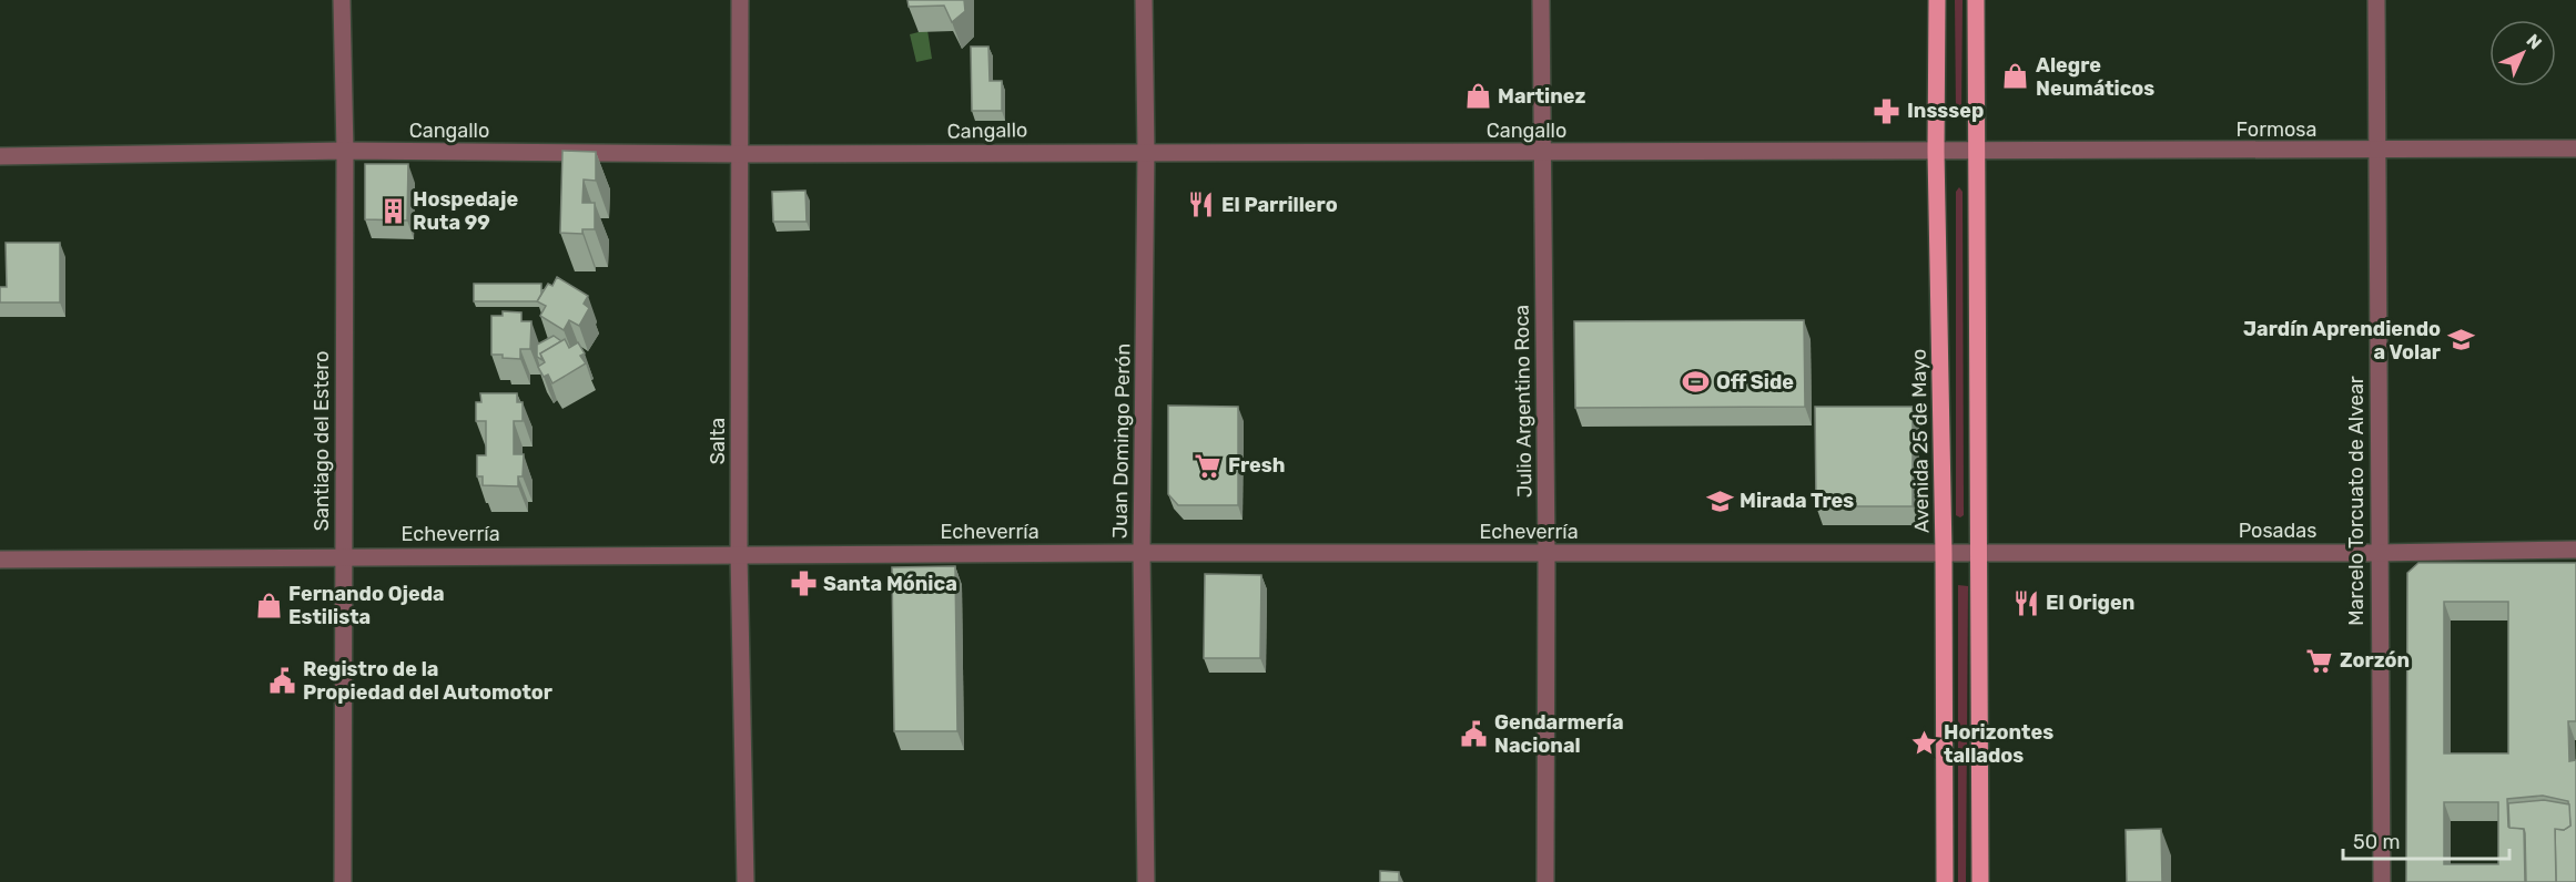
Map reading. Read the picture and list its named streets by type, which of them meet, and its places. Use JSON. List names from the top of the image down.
{
  "streets": {
    "main road": ["Avenida 25 de Mayo"],
    "street": [
      "Formosa",
      "Cangallo",
      "Julio Argentino Roca",
      "Santiago del Estero",
      "Salta",
      "Juan Domingo Perón",
      "Marcelo Torcuato de Alvear",
      "Posadas",
      "Echeverría"
    ]
  },
  "crossings": [
    ["Formosa", "Cangallo"],
    ["Formosa", "Marcelo Torcuato de Alvear"],
    ["Cangallo", "Julio Argentino Roca"],
    ["Cangallo", "Santiago del Estero"],
    ["Cangallo", "Salta"],
    ["Cangallo", "Juan Domingo Perón"],
    ["Cangallo", "Avenida 25 de Mayo"],
    ["Julio Argentino Roca", "Echeverría"],
    ["Santiago del Estero", "Echeverría"],
    ["Salta", "Echeverría"],
    ["Juan Domingo Perón", "Echeverría"],
    ["Avenida 25 de Mayo", "Echeverría"],
    ["Marcelo Torcuato de Alvear", "Posadas"],
    ["Posadas", "Echeverría"]
  ],
  "places": {
    "shop": ["Alegre Neumáticos", "Martinez", "Fernando Ojeda Estilista"],
    "pharmacy": ["Insssep", "Santa Mónica"],
    "restaurant": ["El Parrillero", "El Origen"],
    "building": ["Hospedaje Ruta 99"],
    "school or university": ["Jardín Aprendiendo a Volar", "Mirada Tres"],
    "sports": ["Off Side"],
    "supermarket": ["Fresh", "Zorzón"],
    "public building": ["Registro de la Propiedad del Automotor", "Gendarmería Nacional"],
    "place": ["Horizontes tallados"]
  },
  "scale_bar": "50 m",
  "north": "top right"
}
